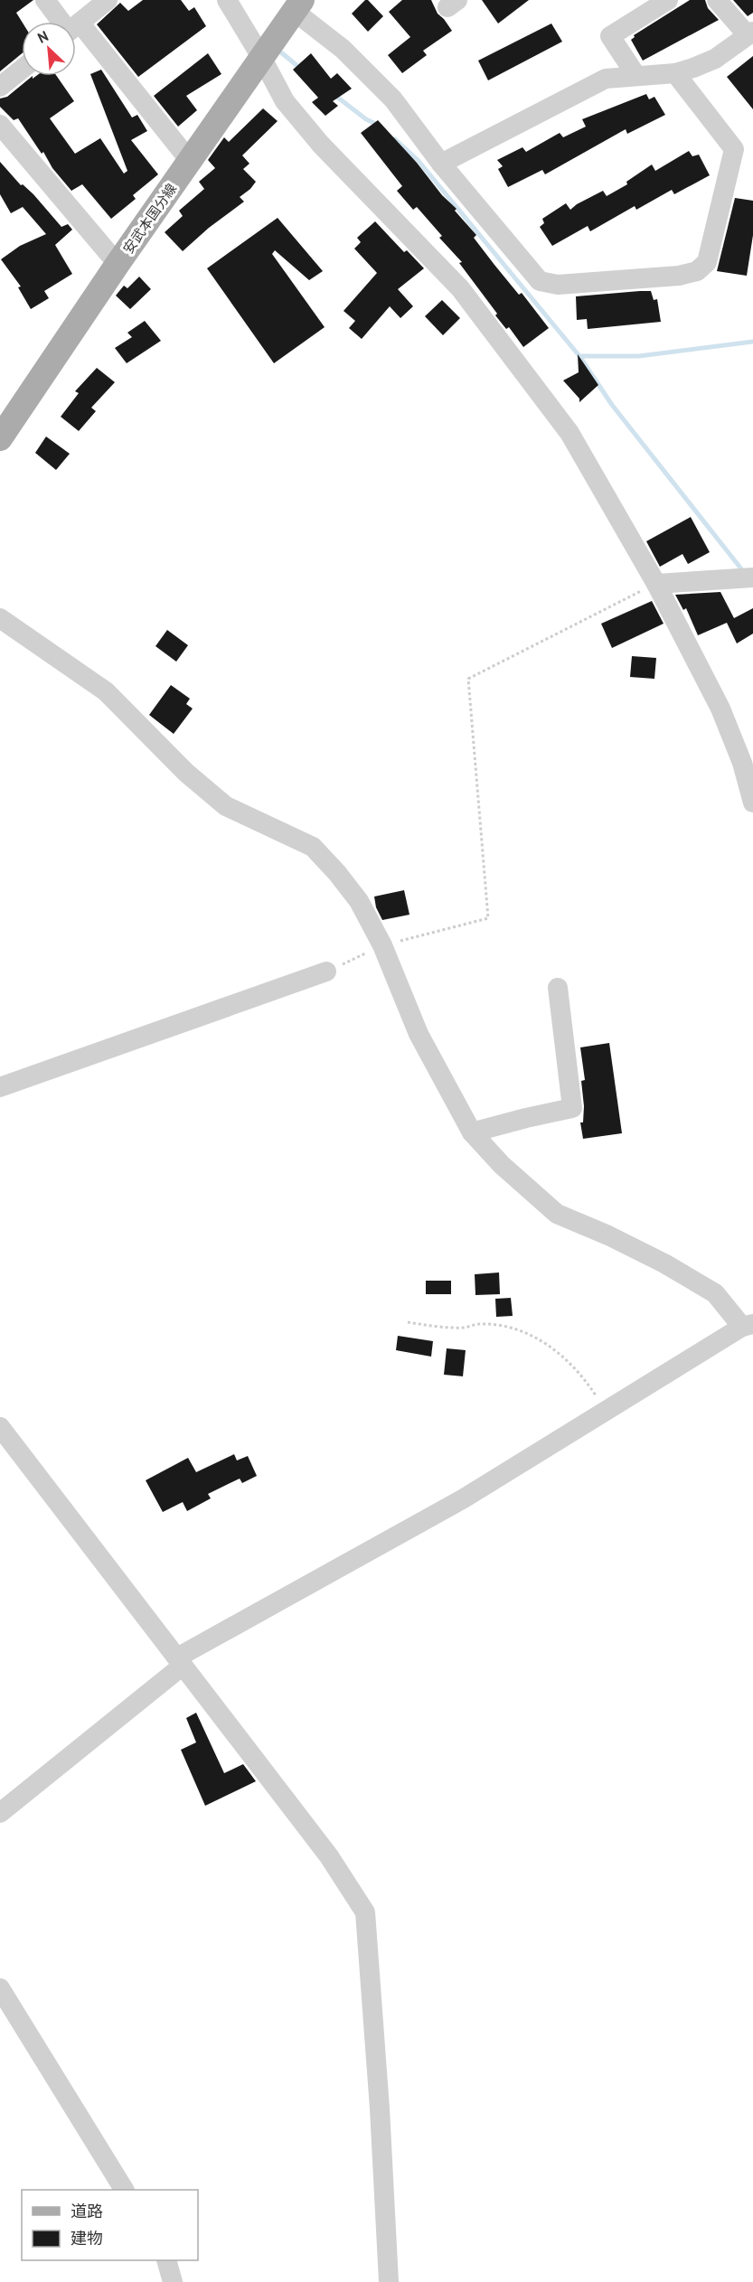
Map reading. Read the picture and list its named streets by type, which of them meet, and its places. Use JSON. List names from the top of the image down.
{
  "streets": {
    "main road": ["安武本国分線"]
  },
  "legend": ["道路", "建物"],
  "north": "top left"
}
